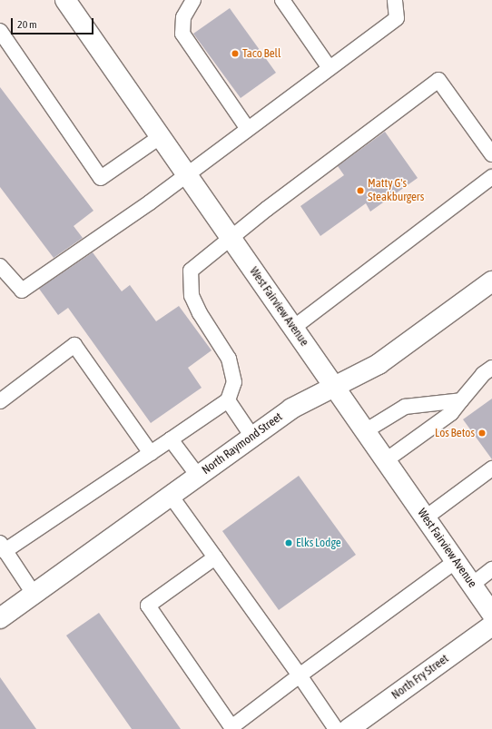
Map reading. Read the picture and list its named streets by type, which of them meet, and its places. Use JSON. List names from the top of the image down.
{
  "streets": {
    "street": ["West Fairview Avenue", "North Raymond Street", "North Fry Street"]
  },
  "crossings": [
    ["West Fairview Avenue", "North Raymond Street"]
  ],
  "places": [
    "Taco Bell",
    "Matty G's Steakburgers",
    "Los Betos",
    "Elks Lodge"
  ],
  "scale_bar": "20 m"
}
